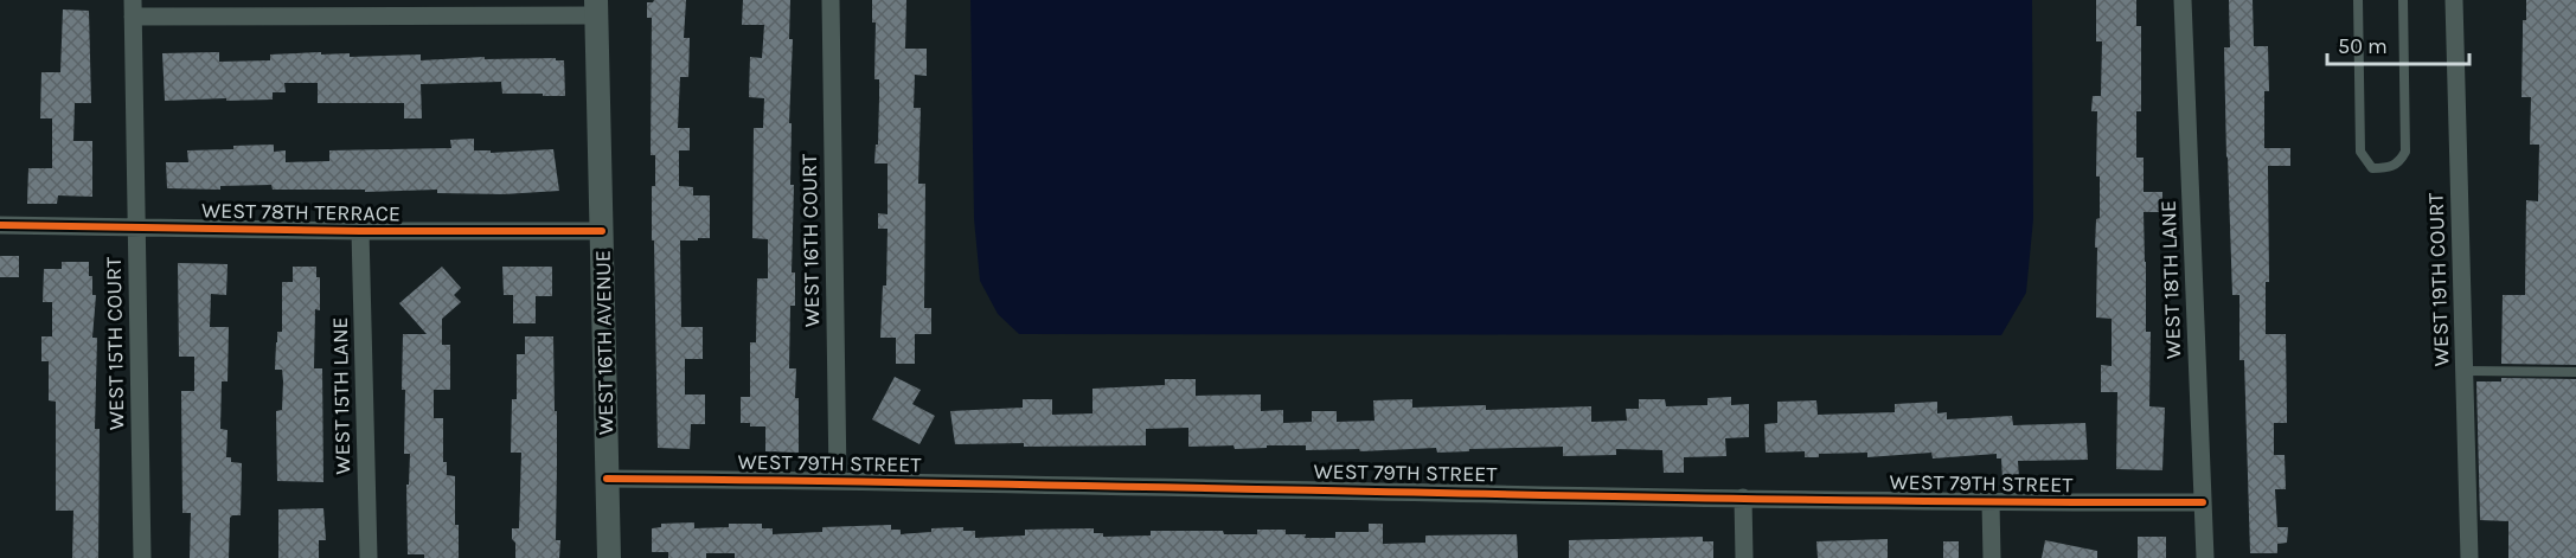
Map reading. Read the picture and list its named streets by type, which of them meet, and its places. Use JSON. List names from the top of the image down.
{
  "streets": {
    "street": [
      "WEST 78TH TERRACE",
      "WEST 16TH COURT",
      "WEST 18TH LANE",
      "WEST 19TH COURT",
      "WEST 16TH AVENUE",
      "WEST 15TH COURT",
      "WEST 15TH LANE",
      "WEST 79TH STREET"
    ]
  },
  "crossings": [
    ["WEST 78TH TERRACE", "WEST 16TH AVENUE"],
    ["WEST 78TH TERRACE", "WEST 15TH COURT"],
    ["WEST 78TH TERRACE", "WEST 15TH LANE"],
    ["WEST 16TH COURT", "WEST 79TH STREET"],
    ["WEST 18TH LANE", "WEST 79TH STREET"],
    ["WEST 16TH AVENUE", "WEST 79TH STREET"]
  ],
  "scale_bar": "50 m"
}
